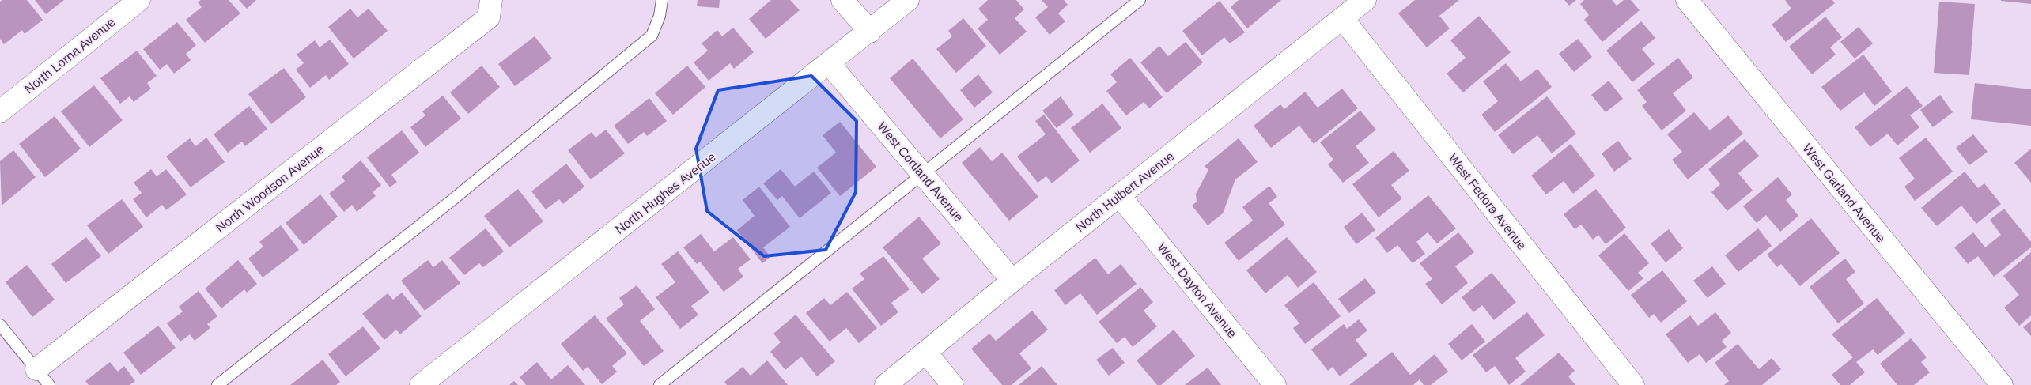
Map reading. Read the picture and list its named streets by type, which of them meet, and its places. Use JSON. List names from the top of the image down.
{
  "streets": {
    "street": [
      "North Lorna Avenue",
      "West Cortland Avenue",
      "North Woodson Avenue",
      "North Hulbert Avenue",
      "North Hughes Avenue",
      "West Garland Avenue",
      "West Fedora Avenue",
      "West Dayton Avenue"
    ]
  },
  "crossings": [
    ["West Cortland Avenue", "North Hulbert Avenue"],
    ["West Cortland Avenue", "North Hughes Avenue"],
    ["North Hulbert Avenue", "West Fedora Avenue"],
    ["North Hulbert Avenue", "West Dayton Avenue"]
  ]
}
